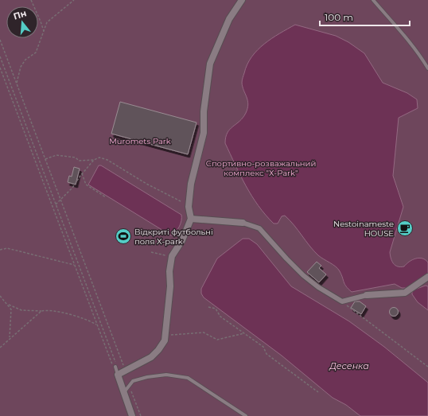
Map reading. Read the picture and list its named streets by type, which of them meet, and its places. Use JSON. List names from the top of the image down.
{
  "water": ["Десенка"],
  "parks": ["Muromets Park", "Спортивно-розважальний комплекс \"Х-Park\""],
  "places": {
    "cafe": ["Nestoinameste HOUSE"],
    "sports": ["Відкриті футбольні поля X-park"]
  },
  "scale_bar": "100 m",
  "north": "top"
}
